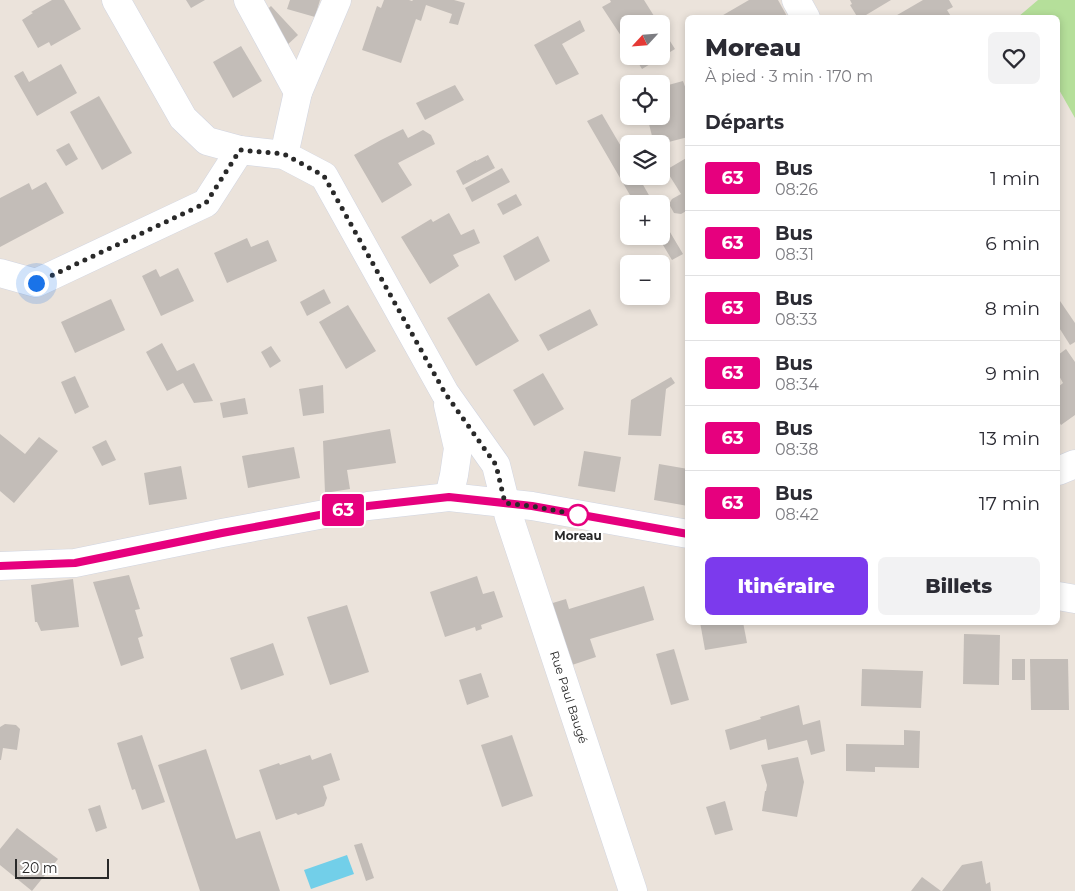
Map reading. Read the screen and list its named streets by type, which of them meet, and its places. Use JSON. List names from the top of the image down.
{
  "streets": {
    "street": ["Rue Paul Baugé"]
  },
  "places": ["Moreau"],
  "lines": ["bus line 63"],
  "scale_bar": "20 m",
  "north": "bottom left",
  "page": {
    "on_map": "63",
    "map_buttons": ["+", "−"],
    "heading": [
      ["Moreau", "À pied · 3 min · 170 m"],
      "Départs"
    ],
    "list": [
      {
        "mark": "63",
        "name": "Bus",
        "note": "08:26",
        "value": "1 min"
      },
      {
        "mark": "63",
        "name": "Bus",
        "note": "08:31",
        "value": "6 min"
      },
      {
        "mark": "63",
        "name": "Bus",
        "note": "08:33",
        "value": "8 min"
      },
      {
        "mark": "63",
        "name": "Bus",
        "note": "08:34",
        "value": "9 min"
      },
      {
        "mark": "63",
        "name": "Bus",
        "note": "08:38",
        "value": "13 min"
      },
      {
        "mark": "63",
        "name": "Bus",
        "note": "08:42",
        "value": "17 min"
      }
    ],
    "buttons": ["Itinéraire", "Billets"],
    "scale": "20 m"
  }
}
